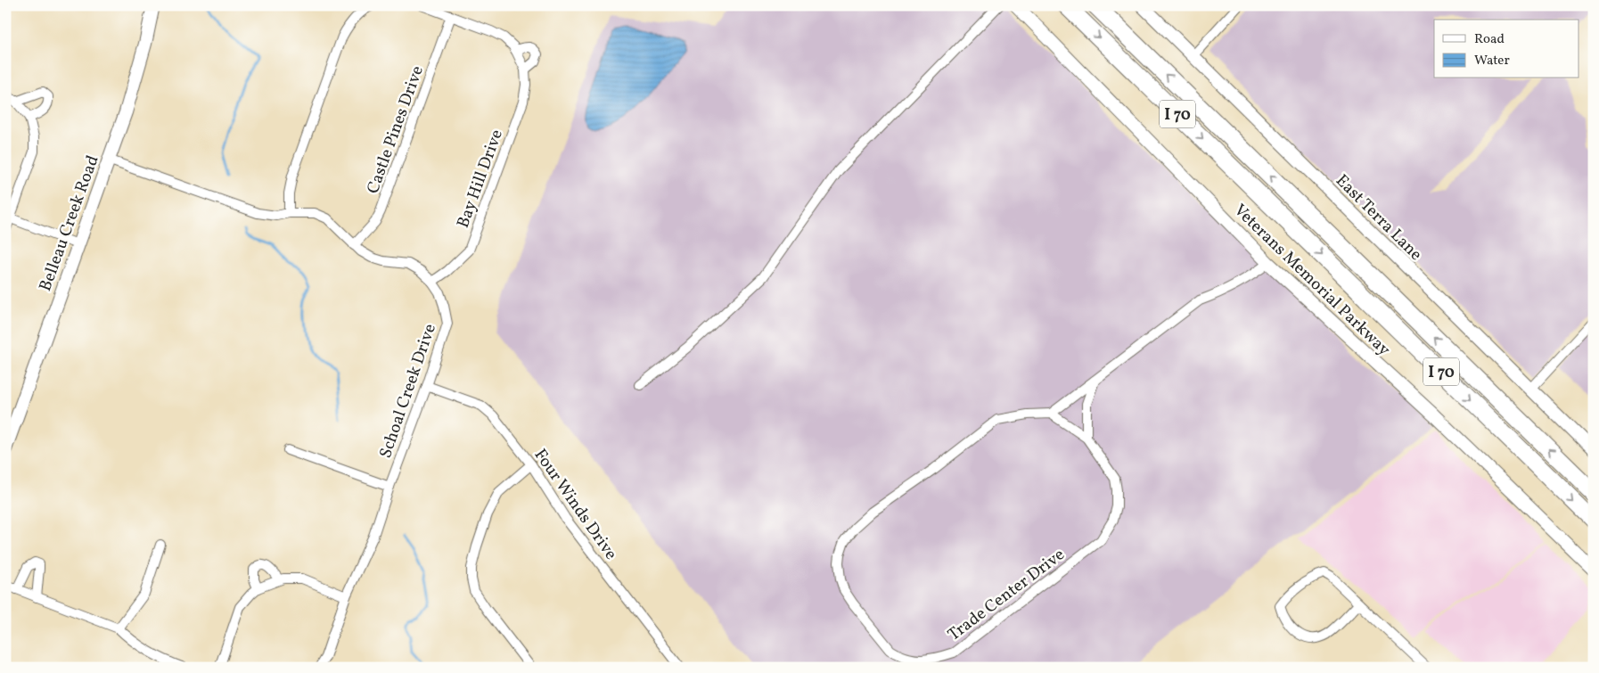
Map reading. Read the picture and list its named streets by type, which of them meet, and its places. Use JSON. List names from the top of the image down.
{
  "streets": {
    "highway": ["I 70"],
    "street": [
      "Castle Pines Drive",
      "Bay Hill Drive",
      "East Terra Lane",
      "Belleau Creek Road",
      "Veterans Memorial Parkway",
      "Schoal Creek Drive",
      "Four Winds Drive",
      "Trade Center Drive"
    ]
  },
  "crossings": [
    ["Castle Pines Drive", "Bay Hill Drive"],
    ["Castle Pines Drive", "Schoal Creek Drive"],
    ["Bay Hill Drive", "Schoal Creek Drive"],
    ["Belleau Creek Road", "Schoal Creek Drive"],
    ["Schoal Creek Drive", "Four Winds Drive"]
  ],
  "legend": ["Road", "Water"]
}
